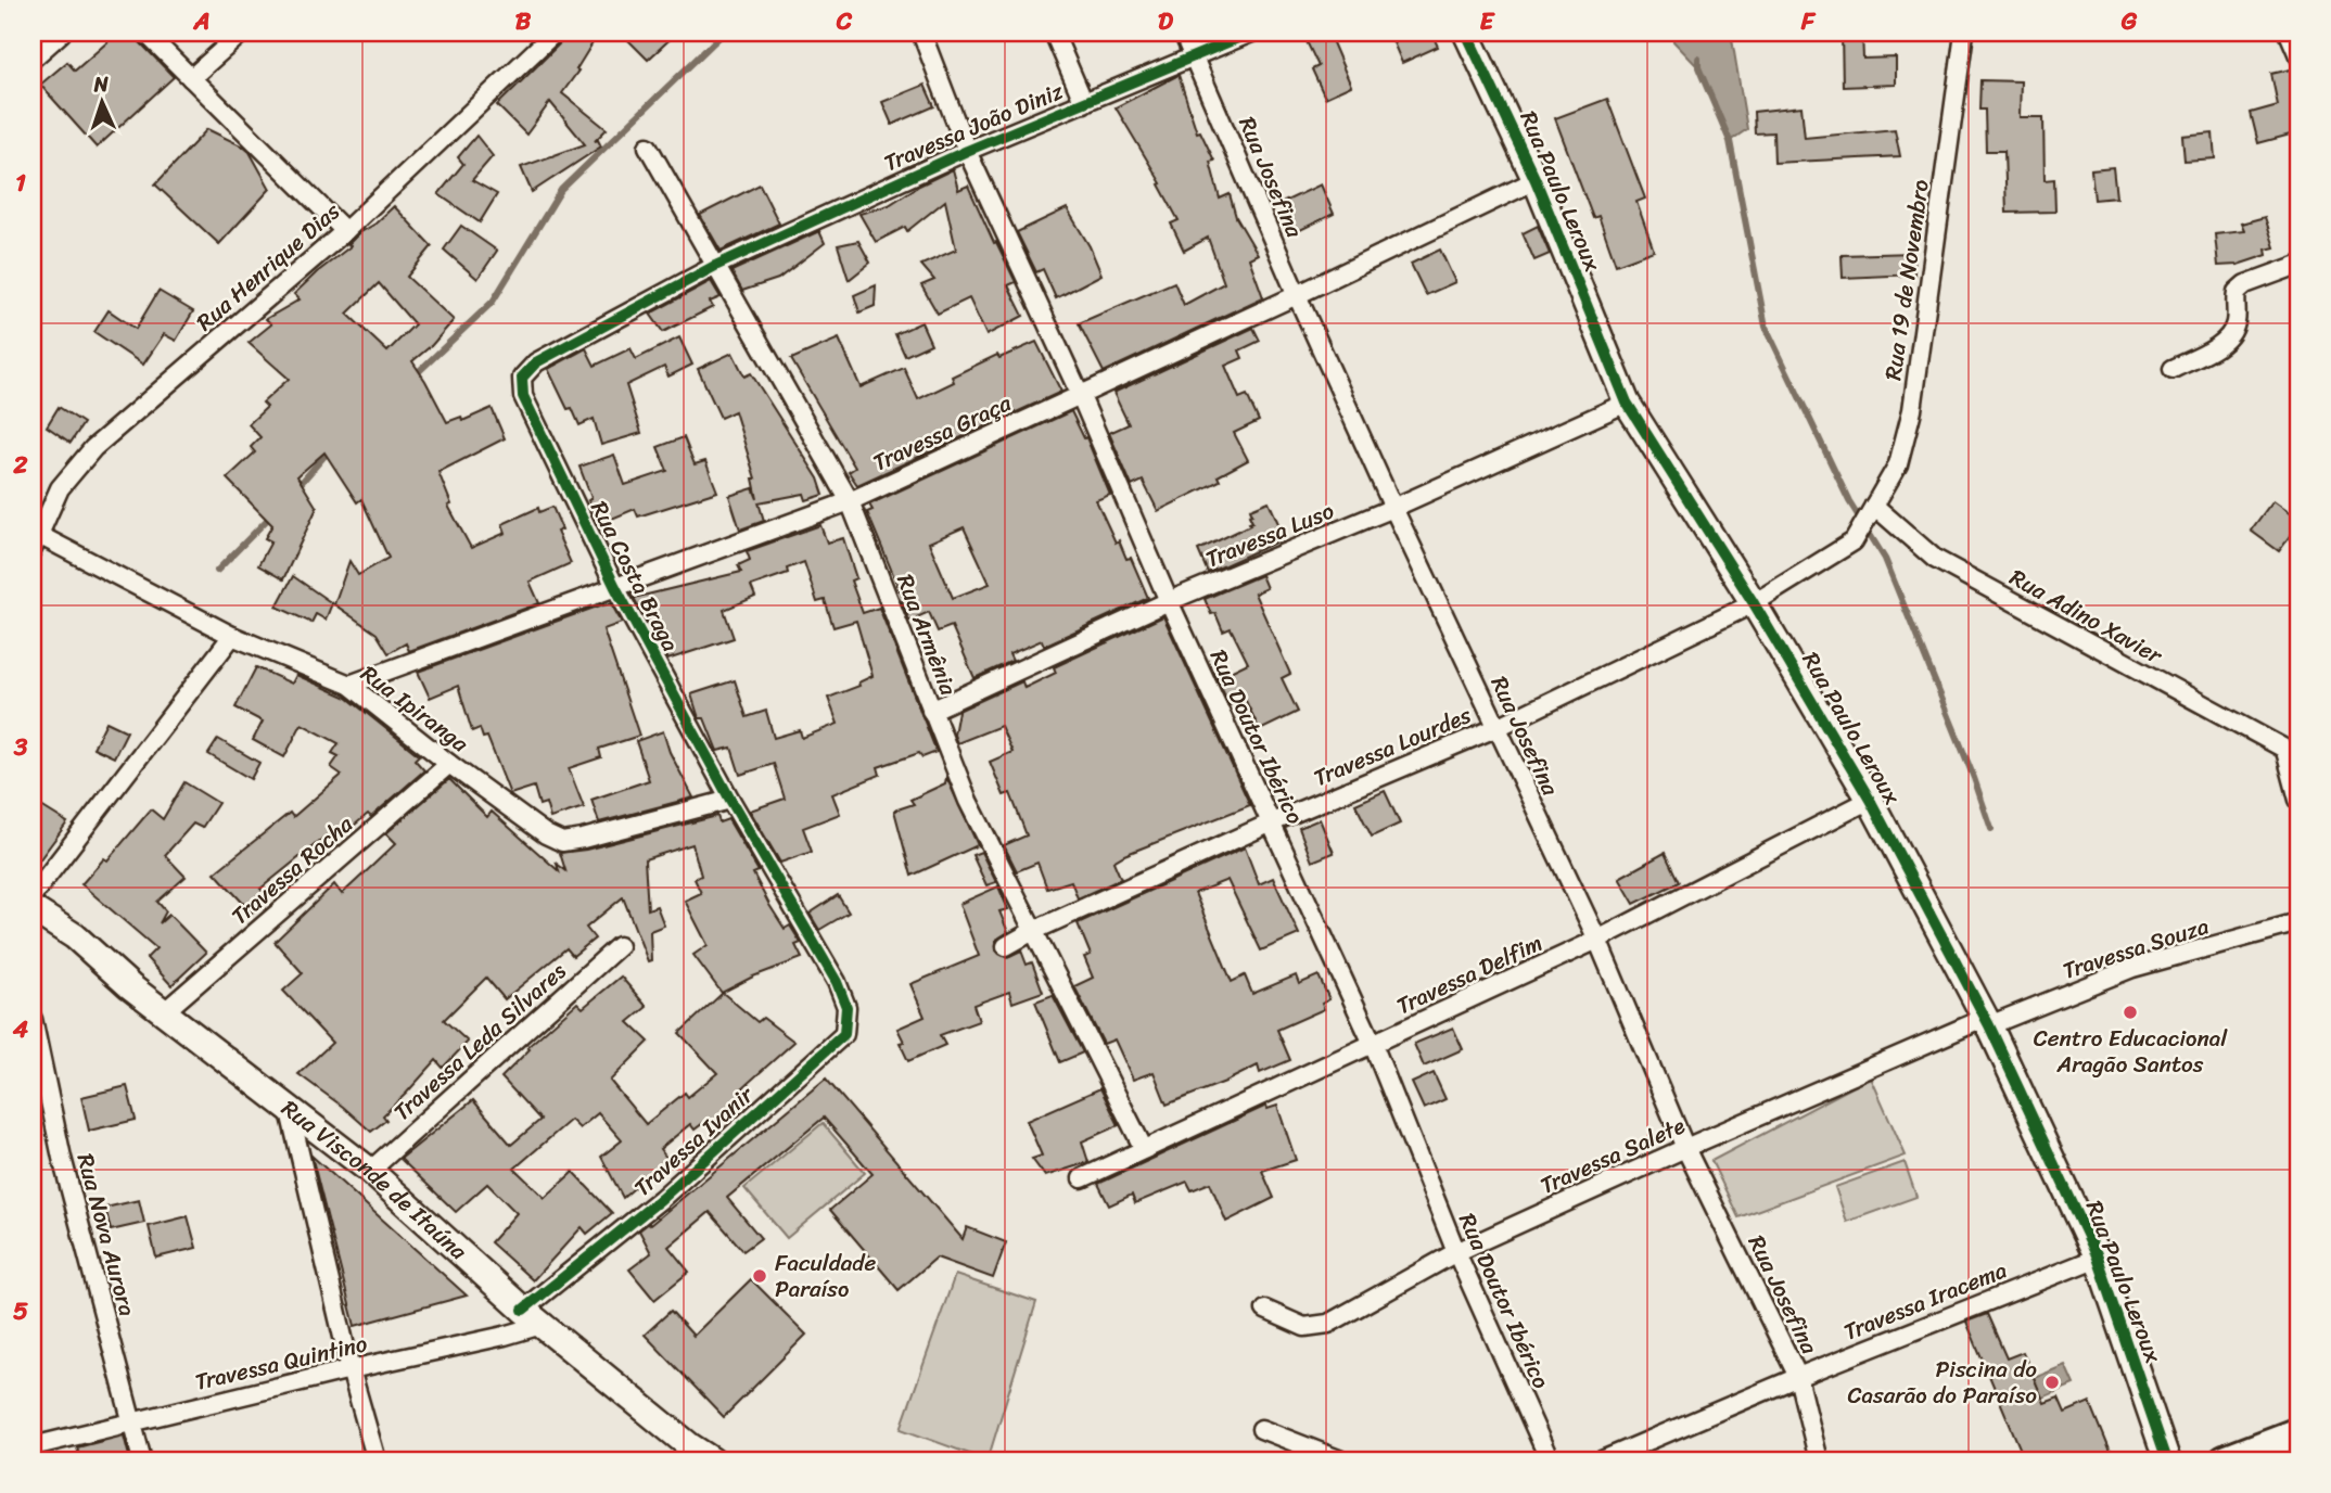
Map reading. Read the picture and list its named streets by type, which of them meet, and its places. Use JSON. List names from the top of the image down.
{
  "streets": {
    "street": [
      "Travessa João Diniz",
      "Rua Josefina",
      "Rua Paulo Leroux",
      "Rua Henrique Dias",
      "Rua 19 de Novembro",
      "Travessa Graça",
      "Travessa Luso",
      "Rua Costa Braga",
      "Rua Adino Xavier",
      "Rua Armênia",
      "Rua Ipiranga",
      "Rua Doutor Ibérico",
      "Travessa Lourdes",
      "Travessa Rocha",
      "Travessa Souza",
      "Travessa Delfim",
      "Travessa Leda Silvares",
      "Travessa Ivanir",
      "Travessa Salete",
      "Rua Visconde de Itaúna",
      "Rua Nova Aurora",
      "Travessa Iracema",
      "Travessa Quintino"
    ]
  },
  "crossings": [
    ["Travessa João Diniz", "Rua Josefina"],
    ["Travessa João Diniz", "Rua Costa Braga"],
    ["Travessa João Diniz", "Rua Armênia"],
    ["Travessa João Diniz", "Rua Doutor Ibérico"],
    ["Rua Josefina", "Travessa Graça"],
    ["Rua Josefina", "Travessa Luso"],
    ["Rua Josefina", "Travessa Lourdes"],
    ["Rua Josefina", "Travessa Delfim"],
    ["Rua Josefina", "Travessa Salete"],
    ["Rua Josefina", "Travessa Iracema"],
    ["Rua Paulo Leroux", "Travessa Graça"],
    ["Rua Paulo Leroux", "Travessa Luso"],
    ["Rua Paulo Leroux", "Travessa Lourdes"],
    ["Rua Paulo Leroux", "Travessa Souza"],
    ["Rua Paulo Leroux", "Travessa Delfim"],
    ["Rua Paulo Leroux", "Travessa Salete"],
    ["Rua Paulo Leroux", "Travessa Iracema"],
    ["Rua Henrique Dias", "Rua Ipiranga"],
    ["Rua 19 de Novembro", "Rua Adino Xavier"],
    ["Rua 19 de Novembro", "Travessa Lourdes"],
    ["Travessa Graça", "Rua Costa Braga"],
    ["Travessa Graça", "Rua Armênia"],
    ["Travessa Graça", "Rua Ipiranga"],
    ["Travessa Graça", "Rua Doutor Ibérico"],
    ["Travessa Luso", "Rua Armênia"],
    ["Travessa Luso", "Rua Doutor Ibérico"],
    ["Rua Costa Braga", "Rua Armênia"],
    ["Rua Costa Braga", "Rua Ipiranga"],
    ["Rua Costa Braga", "Travessa Ivanir"],
    ["Rua Armênia", "Travessa Lourdes"],
    ["Rua Armênia", "Travessa Delfim"],
    ["Rua Ipiranga", "Travessa Rocha"],
    ["Rua Doutor Ibérico", "Travessa Lourdes"],
    ["Rua Doutor Ibérico", "Travessa Delfim"],
    ["Rua Doutor Ibérico", "Travessa Salete"],
    ["Travessa Rocha", "Rua Visconde de Itaúna"],
    ["Travessa Souza", "Travessa Salete"],
    ["Travessa Leda Silvares", "Rua Visconde de Itaúna"],
    ["Travessa Ivanir", "Rua Visconde de Itaúna"],
    ["Travessa Ivanir", "Travessa Quintino"],
    ["Rua Visconde de Itaúna", "Travessa Quintino"],
    ["Rua Nova Aurora", "Travessa Quintino"]
  ],
  "places": ["Centro Educacional Aragão Santos", "Faculdade Paraíso", "Piscina do Casarão do Paraíso"],
  "north": "top",
  "grid": {
    "columns": [
      "A",
      "B",
      "C",
      "D",
      "E",
      "F",
      "G"
    ],
    "rows": [
      "1",
      "2",
      "3",
      "4",
      "5"
    ]
  }
}
